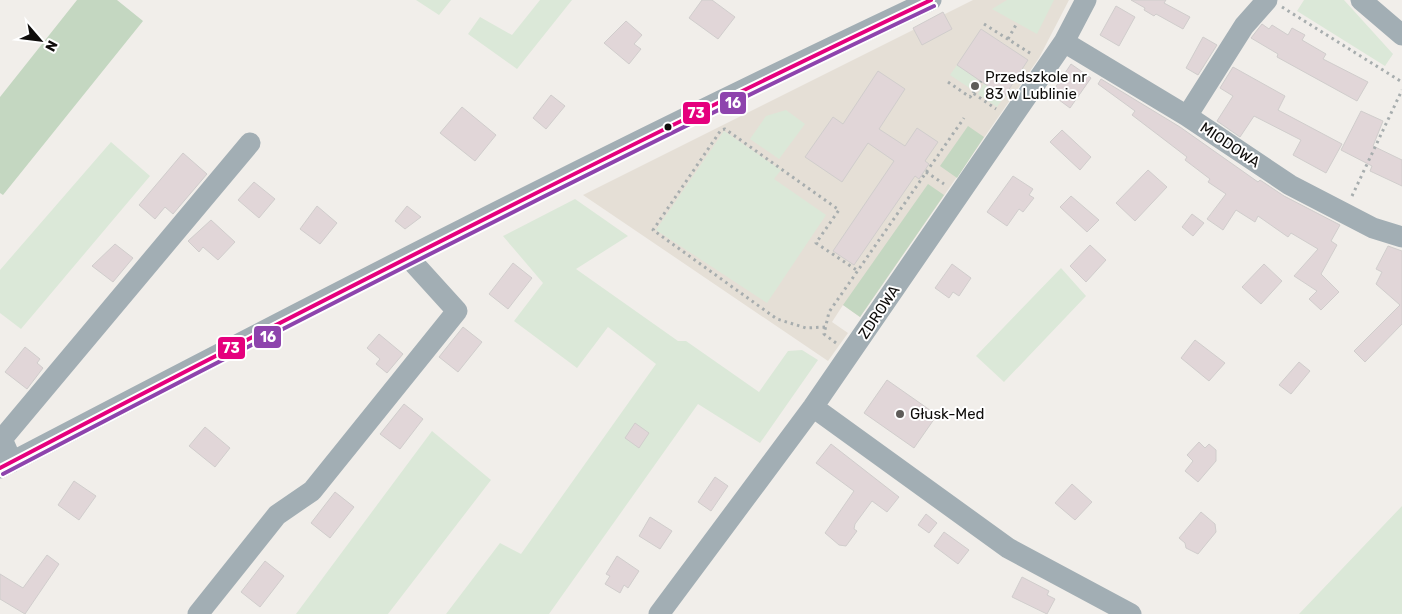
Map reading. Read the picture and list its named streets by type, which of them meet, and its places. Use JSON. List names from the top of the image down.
{
  "streets": {
    "street": ["MIODOWA", "ZDROWA"]
  },
  "crossings": [
    ["MIODOWA", "ZDROWA"]
  ],
  "places": ["Przedszkole nr 83 w Lublinie", "Głusk-Med"],
  "lines": ["transit line 73", "transit line 16"],
  "north": "bottom right"
}
